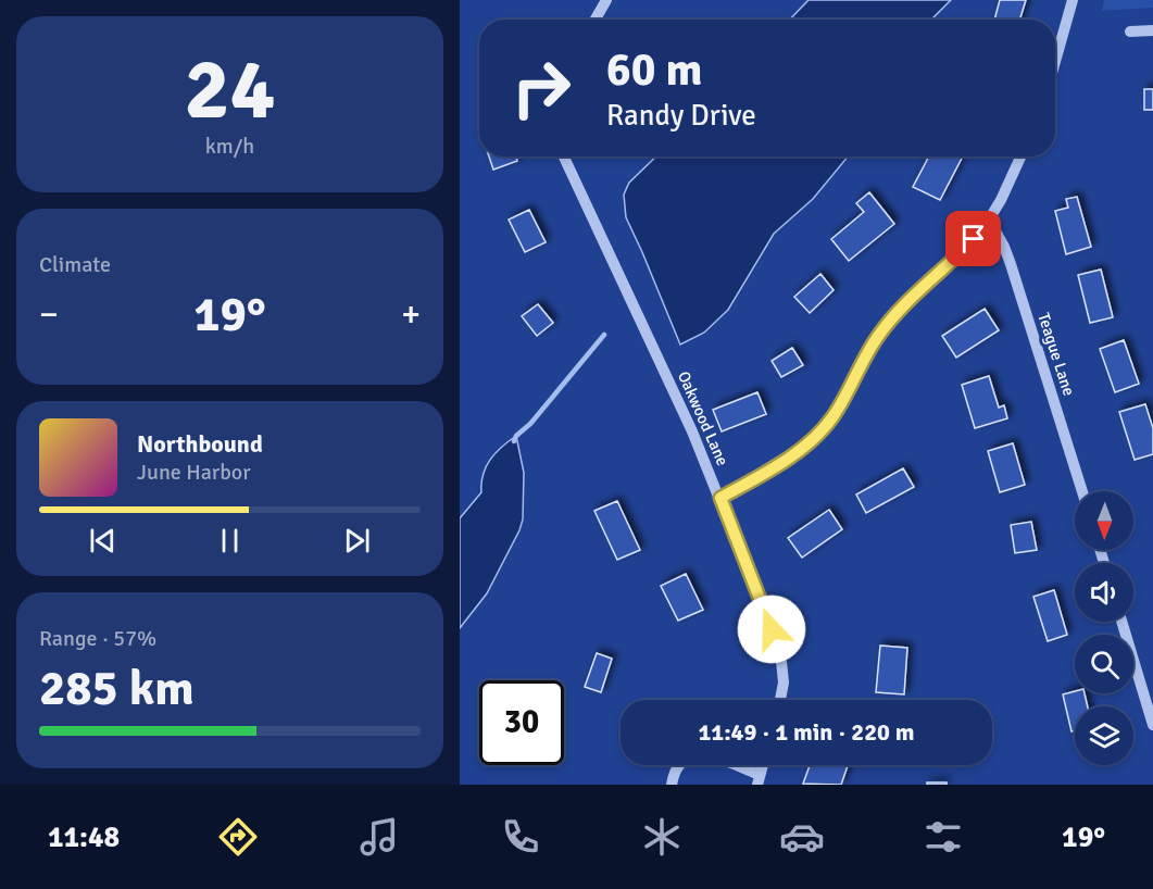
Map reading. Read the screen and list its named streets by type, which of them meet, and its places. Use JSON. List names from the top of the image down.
{
  "streets": {
    "street": ["Teague Lane", "Oakwood Lane"]
  },
  "north": "bottom",
  "page": {
    "tile": [
      ["24", "km/h"],
      "Climate",
      ["Range · 57%", "285 km"]
    ],
    "turn": ["60 m", "Randy Drive"],
    "heat": ["−", "19°", "+"],
    "song": ["Northbound", "June Harbor"],
    "limit": "30",
    "trip": "11:49 · 1 min · 220 m",
    "tabs": ["11:48", "19°"]
  }
}
